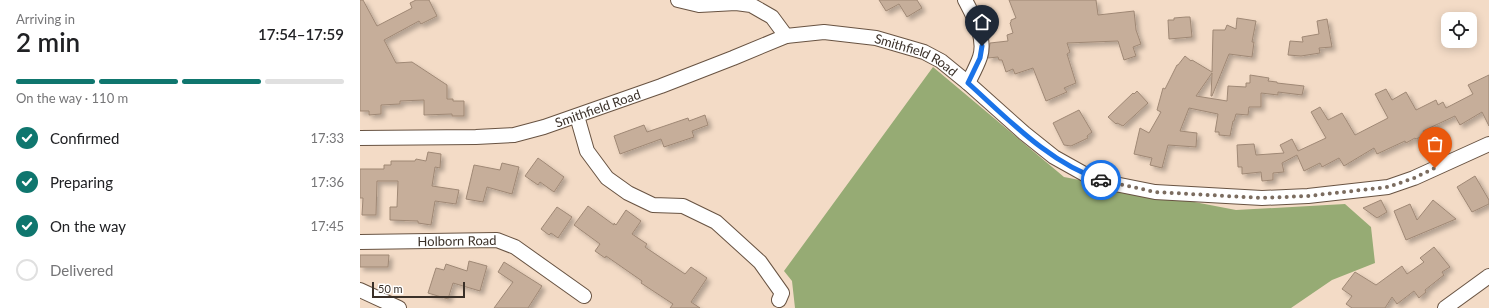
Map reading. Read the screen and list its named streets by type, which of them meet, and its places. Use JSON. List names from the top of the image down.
{
  "streets": {
    "street": ["Smithfield Road", "Holborn Road"]
  },
  "scale_bar": "50 m",
  "page": {
    "heading": ["2 min", "Arriving in", "17:54–17:59"],
    "bar": "On the way · 110 m",
    "list": [
      ["Confirmed", "17:33"],
      ["Preparing", "17:36"],
      ["On the way", "17:45"],
      "Delivered"
    ],
    "scale": "50 m"
  }
}
